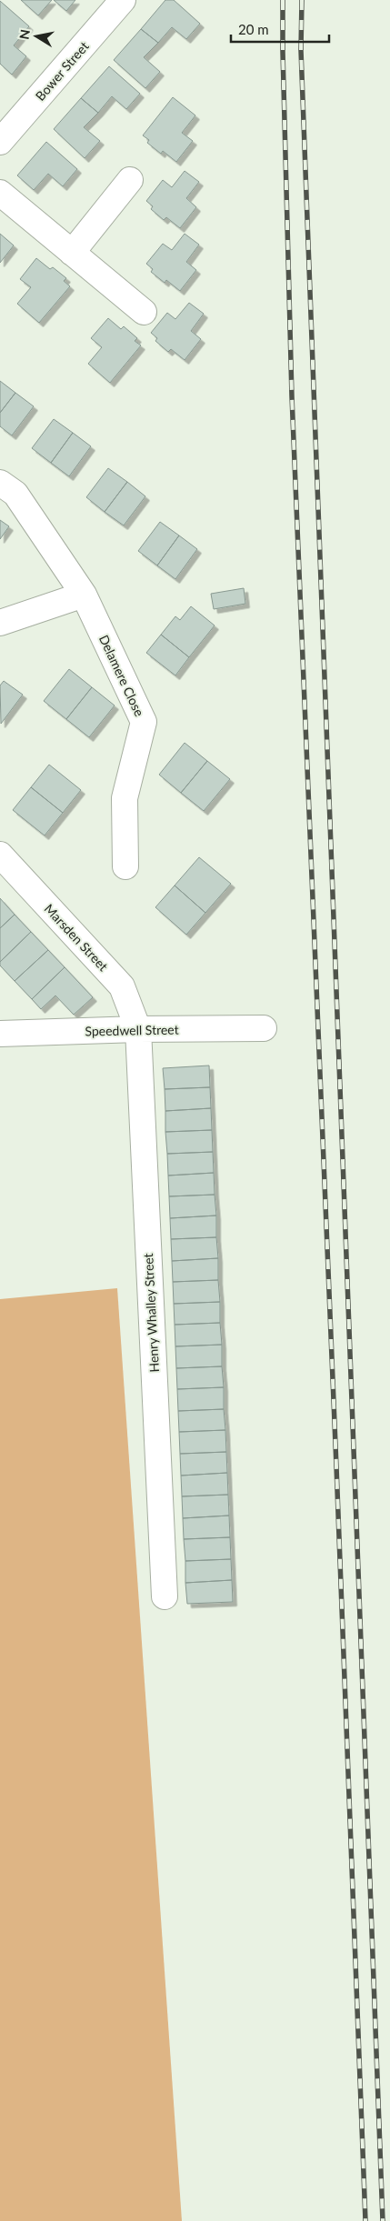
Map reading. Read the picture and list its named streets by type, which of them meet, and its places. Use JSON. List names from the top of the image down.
{
  "streets": {
    "street": [
      "Bower Street",
      "Delamere Close",
      "Marsden Street",
      "Speedwell Street",
      "Henry Whalley Street"
    ]
  },
  "crossings": [
    ["Marsden Street", "Speedwell Street"],
    ["Marsden Street", "Henry Whalley Street"],
    ["Speedwell Street", "Henry Whalley Street"]
  ],
  "scale_bar": "20 m",
  "north": "left"
}
